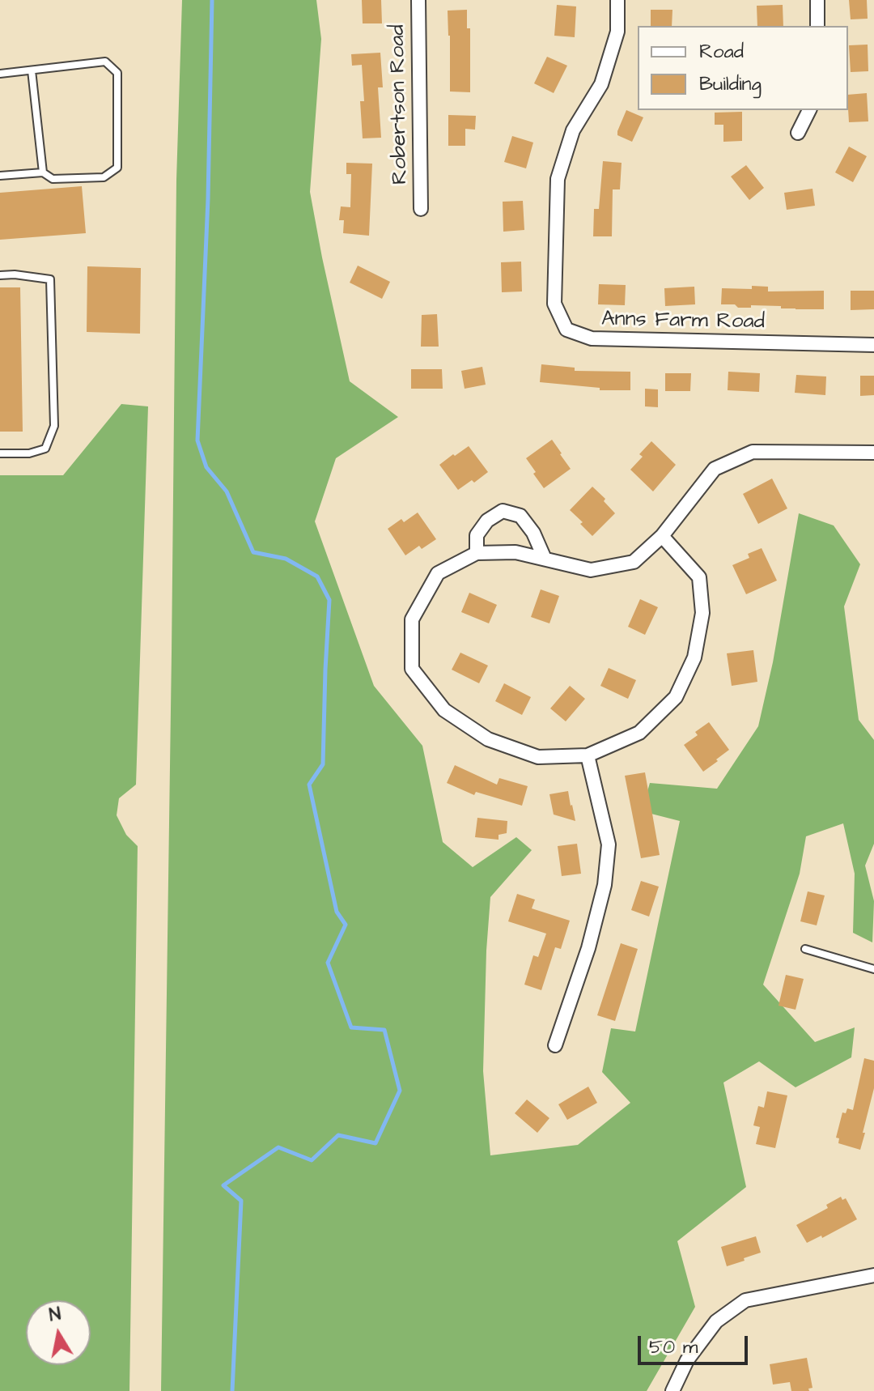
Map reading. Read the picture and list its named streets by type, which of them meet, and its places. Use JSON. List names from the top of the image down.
{
  "streets": {
    "street": ["Robertson Road", "Anns Farm Road"]
  },
  "legend": ["Road", "Building"],
  "scale_bar": "50 m",
  "north": "top"
}
